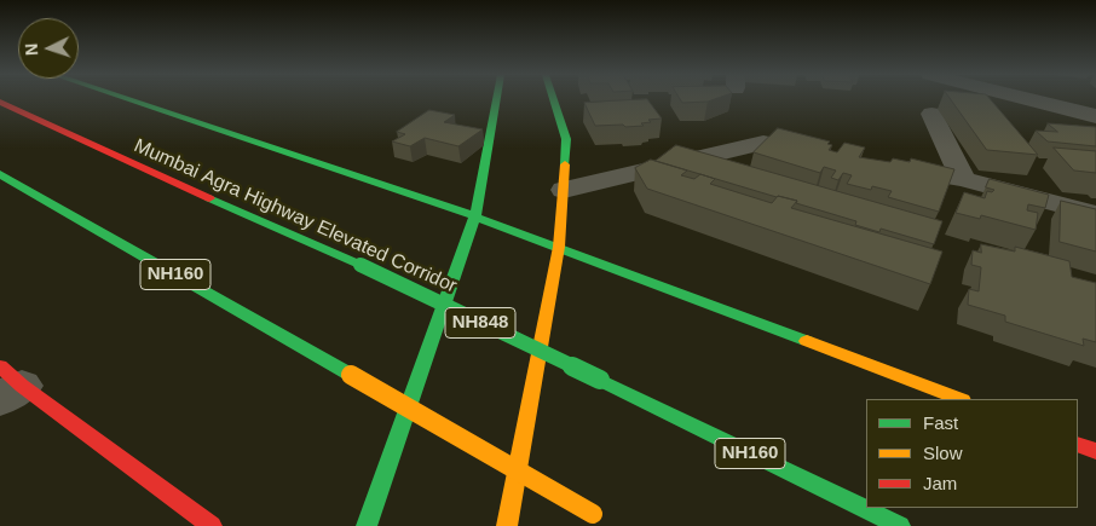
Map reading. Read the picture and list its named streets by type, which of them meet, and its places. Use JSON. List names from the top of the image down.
{
  "streets": {
    "main road": ["Mumbai Agra Highway Elevated Corridor", "NH160", "NH848"]
  },
  "legend": ["Fast", "Slow", "Jam"],
  "north": "left"
}
